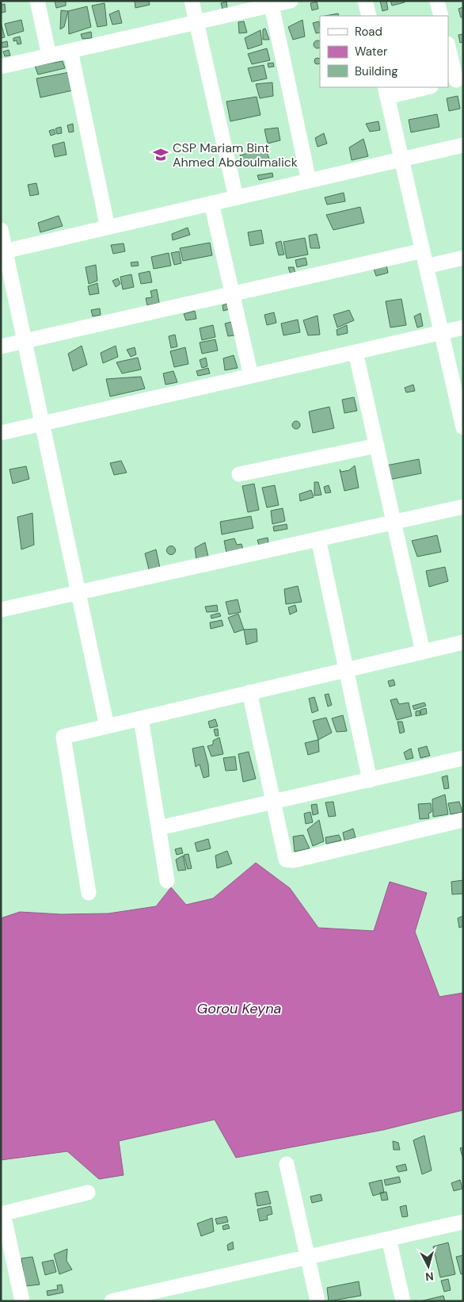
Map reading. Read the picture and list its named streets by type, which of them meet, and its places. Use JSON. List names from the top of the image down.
{
  "water": ["Gorou Keyna"],
  "places": {
    "school or university": ["CSP Mariam Bint Ahmed Abdoulmalick"]
  },
  "legend": ["Road", "Water", "Building"],
  "north": "bottom"
}
